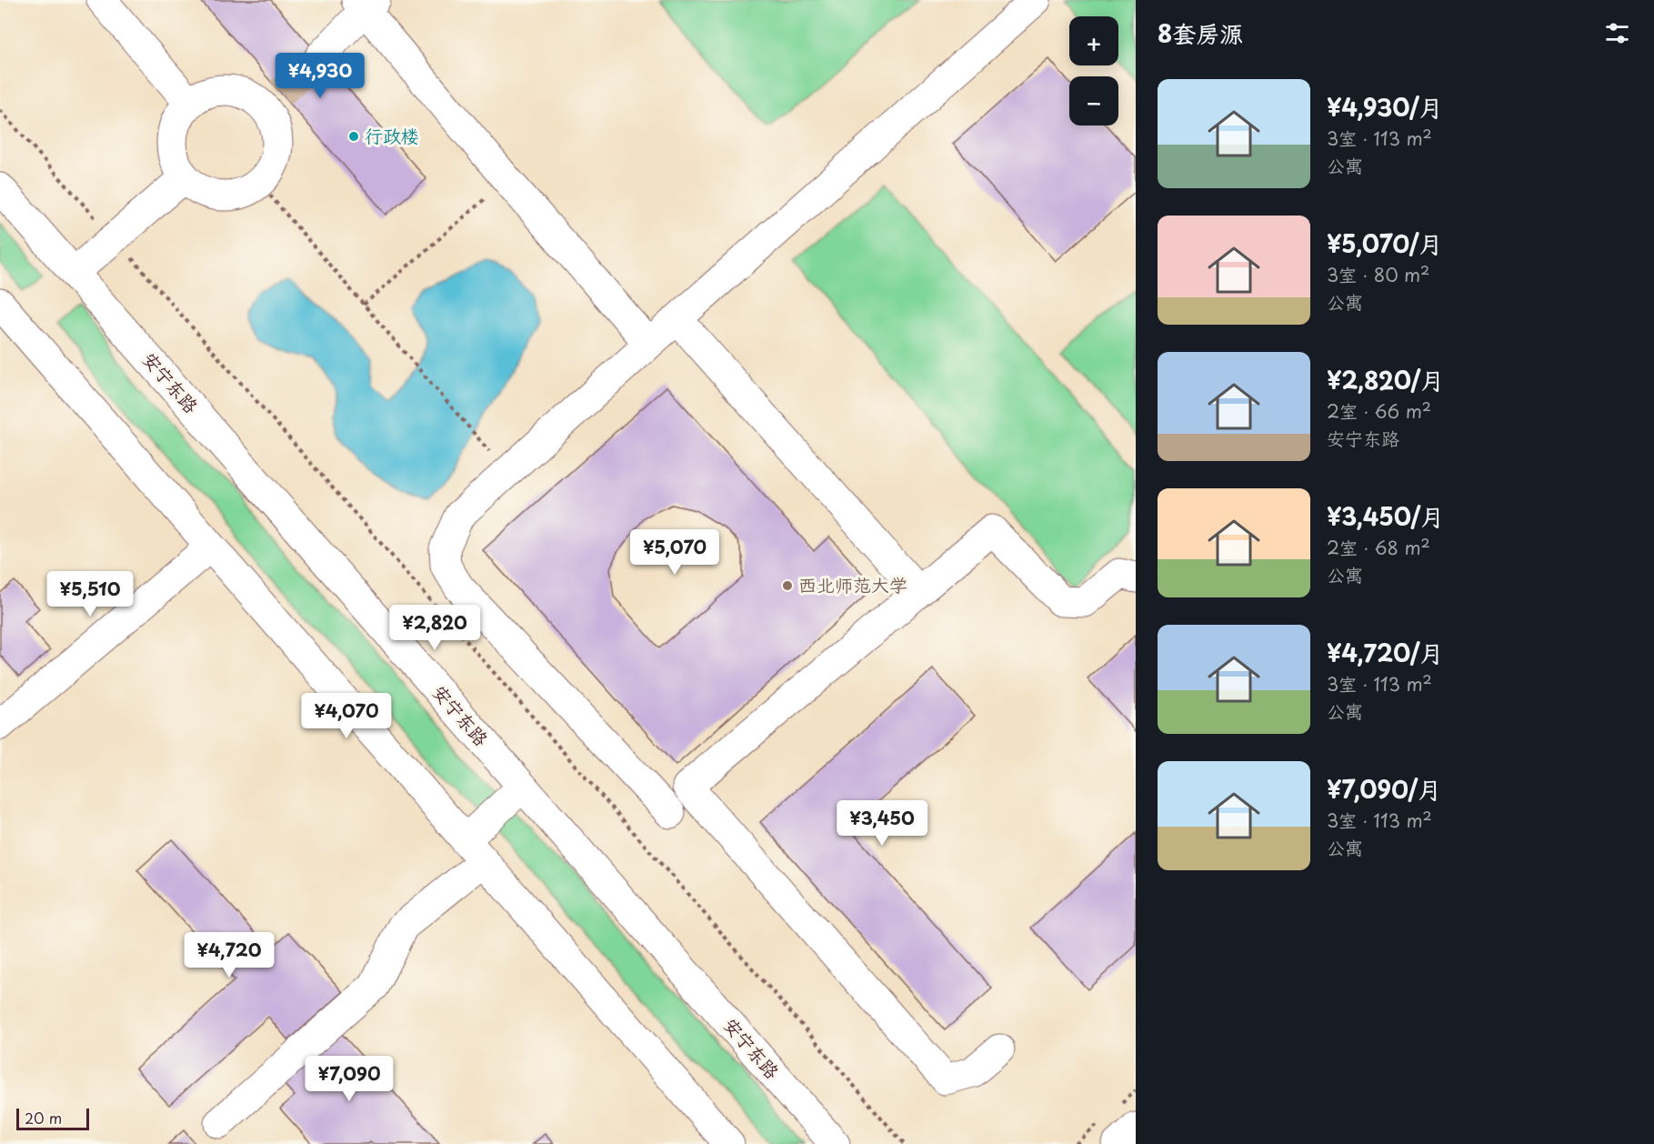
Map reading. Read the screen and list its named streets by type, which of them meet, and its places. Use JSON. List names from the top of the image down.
{
  "streets": {
    "main road": ["安宁东路"]
  },
  "places": ["行政楼", "西北师范大学"],
  "scale_bar": "20 m",
  "page": {
    "heading": "8套房源",
    "map_buttons": ["+", "−"],
    "price": [
      "¥4,930",
      "¥5,070",
      "¥5,510",
      "¥2,820",
      "¥4,070",
      "¥3,450",
      "¥4,720",
      "¥7,090"
    ],
    "list": [
      {
        "name": "¥4,930/月",
        "note": "3室 · 113 m² · 公寓"
      },
      {
        "name": "¥5,070/月",
        "note": "3室 · 80 m² · 公寓"
      },
      {
        "name": "¥2,820/月",
        "note": "2室 · 66 m² · 安宁东路"
      },
      {
        "name": "¥3,450/月",
        "note": "2室 · 68 m² · 公寓"
      },
      {
        "name": "¥4,720/月",
        "note": "3室 · 113 m² · 公寓"
      },
      {
        "name": "¥7,090/月",
        "note": "3室 · 113 m² · 公寓"
      }
    ],
    "scale": "20 m"
  }
}
